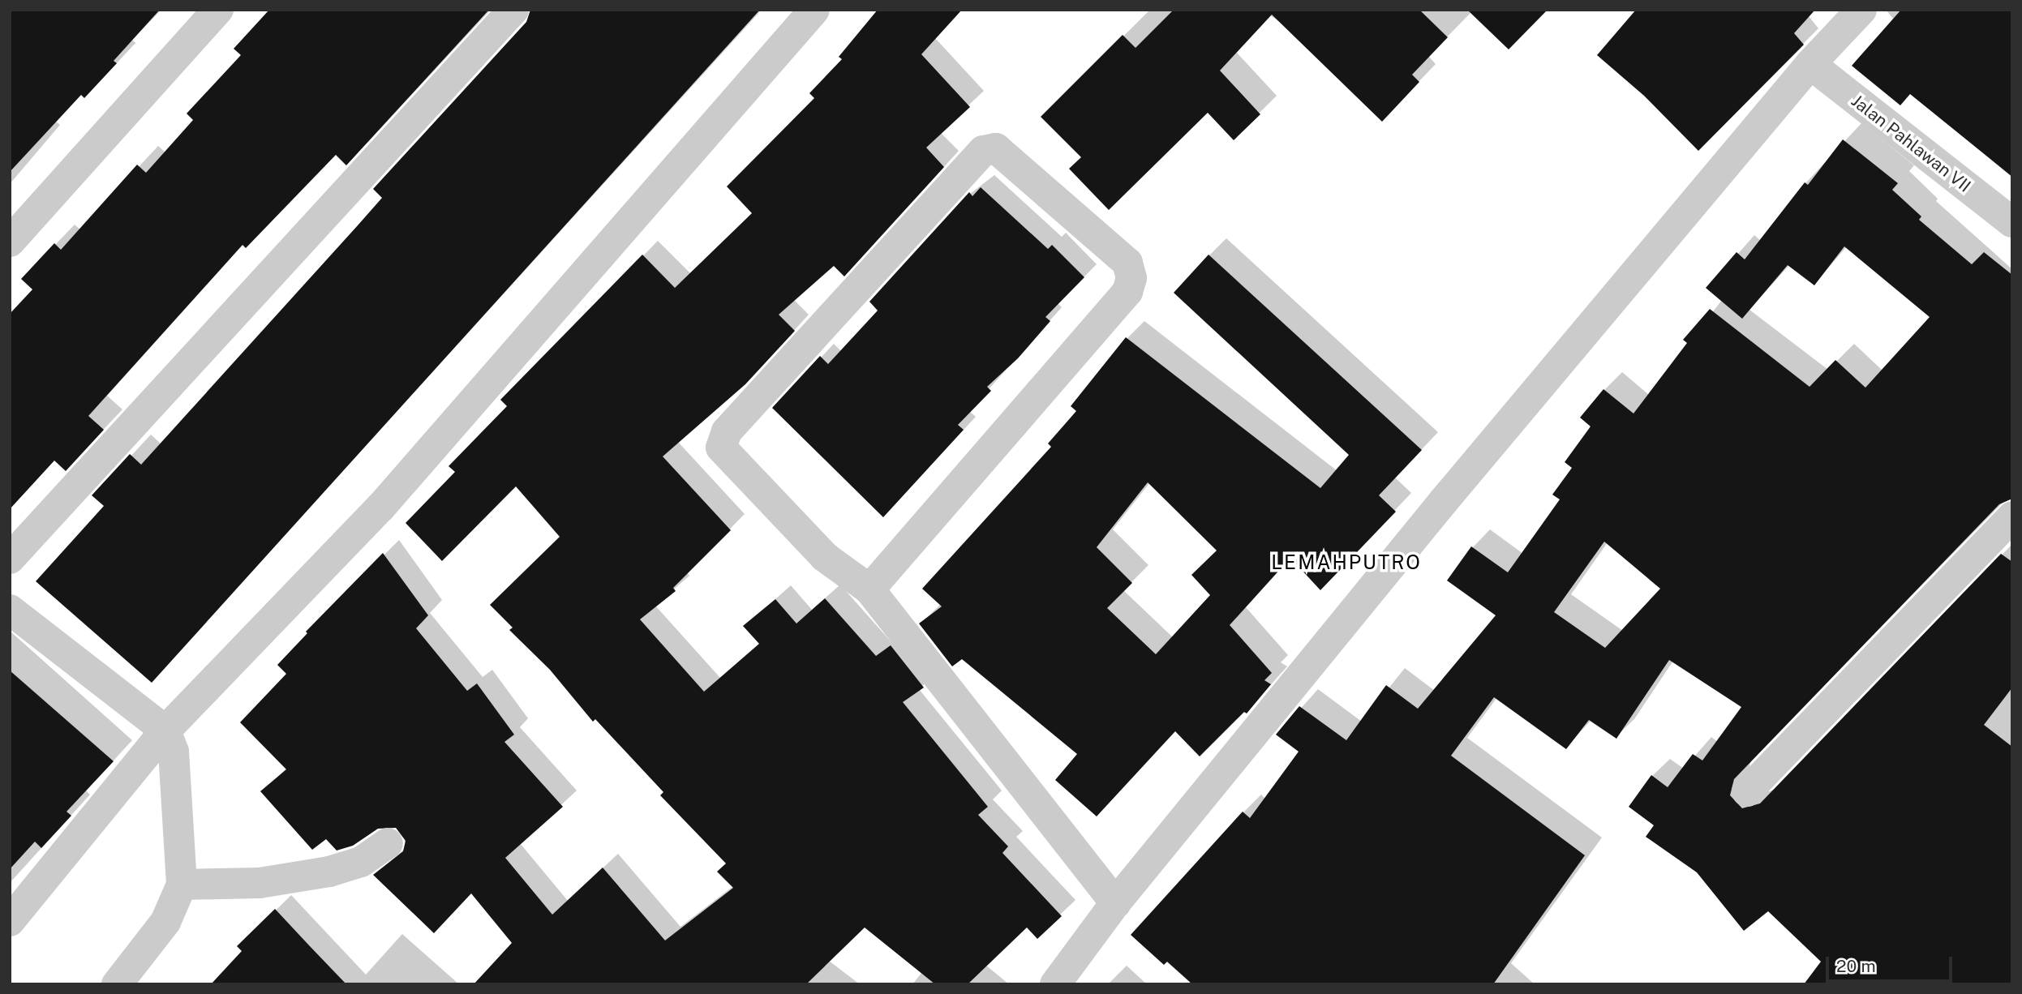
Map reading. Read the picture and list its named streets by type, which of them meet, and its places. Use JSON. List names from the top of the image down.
{
  "streets": {
    "street": ["Jalan Pahlawan VII"]
  },
  "districts": ["LEMAHPUTRO"],
  "scale_bar": "20 m"
}
